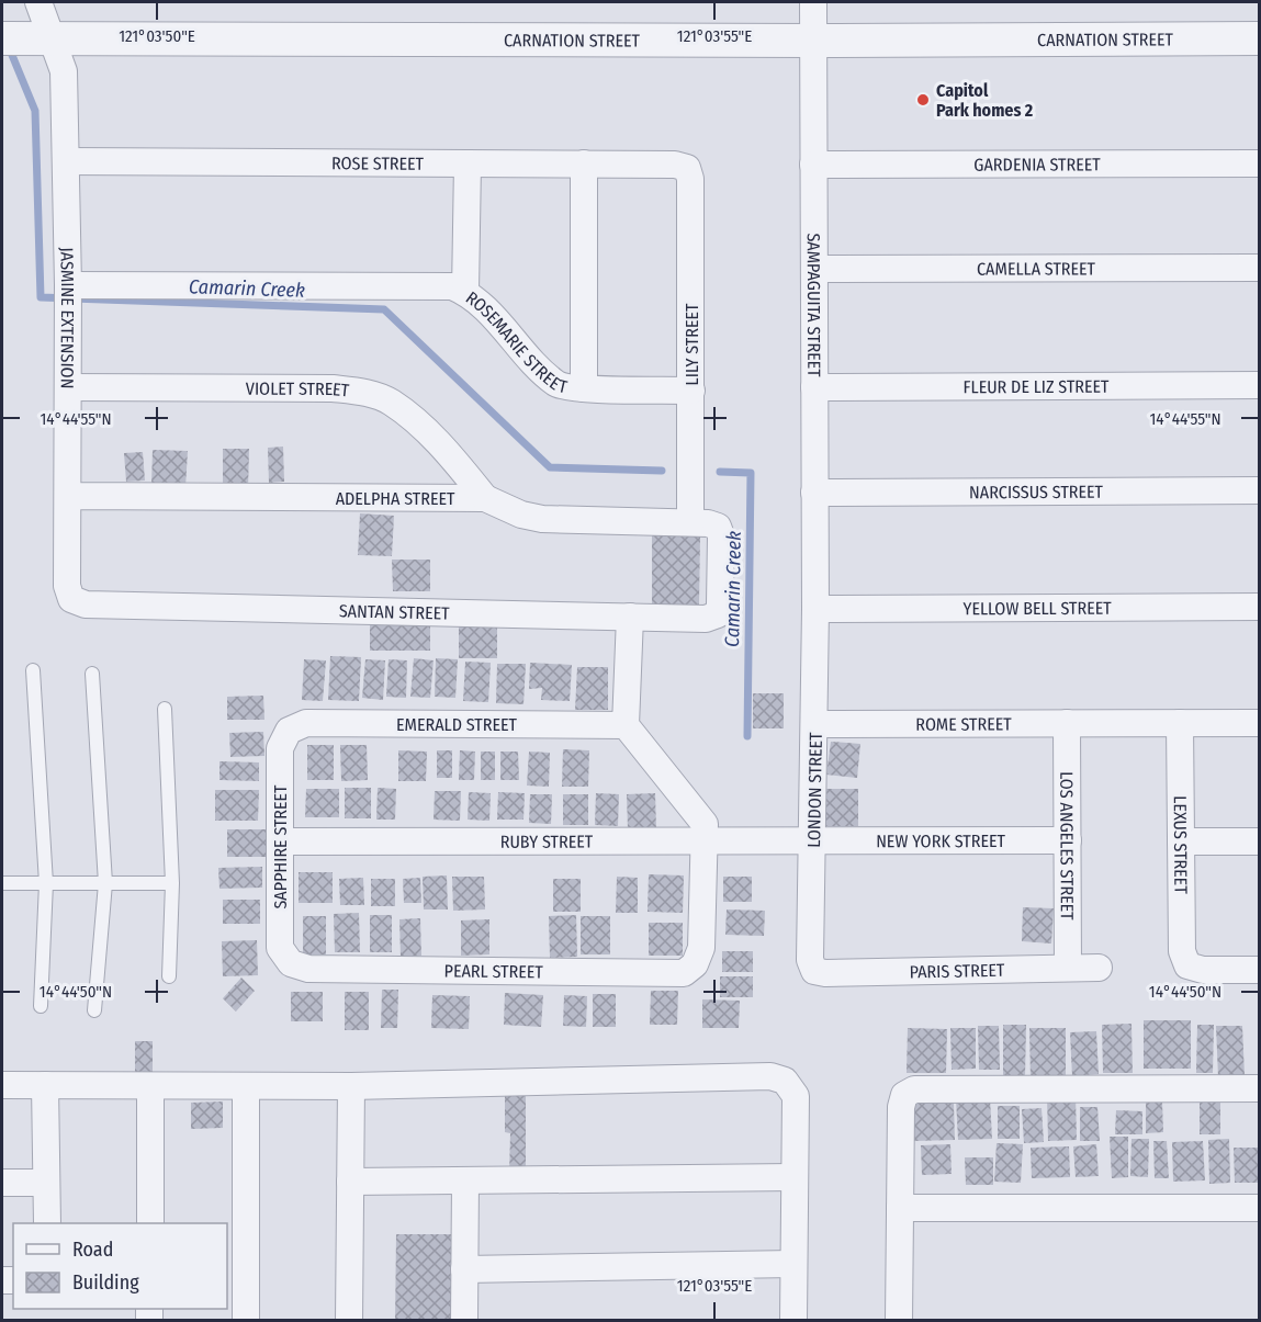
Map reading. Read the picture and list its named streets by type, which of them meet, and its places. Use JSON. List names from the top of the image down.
{
  "streets": {
    "street": [
      "CARNATION STREET",
      "ROSE STREET",
      "GARDENIA STREET",
      "CAMELLA STREET",
      "SAMPAGUITA STREET",
      "JASMINE EXTENSION",
      "ROSEMARIE STREET",
      "LILY STREET",
      "FLEUR DE LIZ STREET",
      "VIOLET STREET",
      "NARCISSUS STREET",
      "ADELPHA STREET",
      "YELLOW BELL STREET",
      "SANTAN STREET",
      "EMERALD STREET",
      "ROME STREET",
      "LONDON STREET",
      "NEW YORK STREET",
      "RUBY STREET",
      "LEXUS STREET",
      "LOS ANGELES STREET",
      "SAPPHIRE STREET",
      "PARIS STREET",
      "PEARL STREET"
    ]
  },
  "crossings": [
    ["CARNATION STREET", "SAMPAGUITA STREET"],
    ["CARNATION STREET", "JASMINE EXTENSION"],
    ["ROSE STREET", "JASMINE EXTENSION"],
    ["ROSE STREET", "LILY STREET"],
    ["GARDENIA STREET", "SAMPAGUITA STREET"],
    ["CAMELLA STREET", "SAMPAGUITA STREET"],
    ["SAMPAGUITA STREET", "FLEUR DE LIZ STREET"],
    ["SAMPAGUITA STREET", "NARCISSUS STREET"],
    ["SAMPAGUITA STREET", "YELLOW BELL STREET"],
    ["SAMPAGUITA STREET", "LONDON STREET"],
    ["JASMINE EXTENSION", "ROSEMARIE STREET"],
    ["JASMINE EXTENSION", "VIOLET STREET"],
    ["JASMINE EXTENSION", "ADELPHA STREET"],
    ["JASMINE EXTENSION", "SANTAN STREET"],
    ["ROSEMARIE STREET", "LILY STREET"],
    ["LILY STREET", "ADELPHA STREET"],
    ["VIOLET STREET", "ADELPHA STREET"],
    ["ADELPHA STREET", "SANTAN STREET"],
    ["YELLOW BELL STREET", "LONDON STREET"],
    ["EMERALD STREET", "SAPPHIRE STREET"],
    ["ROME STREET", "LONDON STREET"],
    ["ROME STREET", "LEXUS STREET"],
    ["ROME STREET", "LOS ANGELES STREET"],
    ["LONDON STREET", "NEW YORK STREET"],
    ["LONDON STREET", "RUBY STREET"],
    ["LONDON STREET", "PARIS STREET"],
    ["NEW YORK STREET", "RUBY STREET"],
    ["NEW YORK STREET", "LOS ANGELES STREET"],
    ["RUBY STREET", "SAPPHIRE STREET"],
    ["RUBY STREET", "PEARL STREET"],
    ["LOS ANGELES STREET", "PARIS STREET"],
    ["SAPPHIRE STREET", "PEARL STREET"]
  ],
  "water": ["Camarin Creek"],
  "places": ["Capitol Park homes 2"],
  "legend": ["Road", "Building"],
  "coordinates": [
    "121°03'50\"E",
    "121°03'55\"E",
    "14°44'55\"N",
    "14°44'50\"N"
  ]
}
